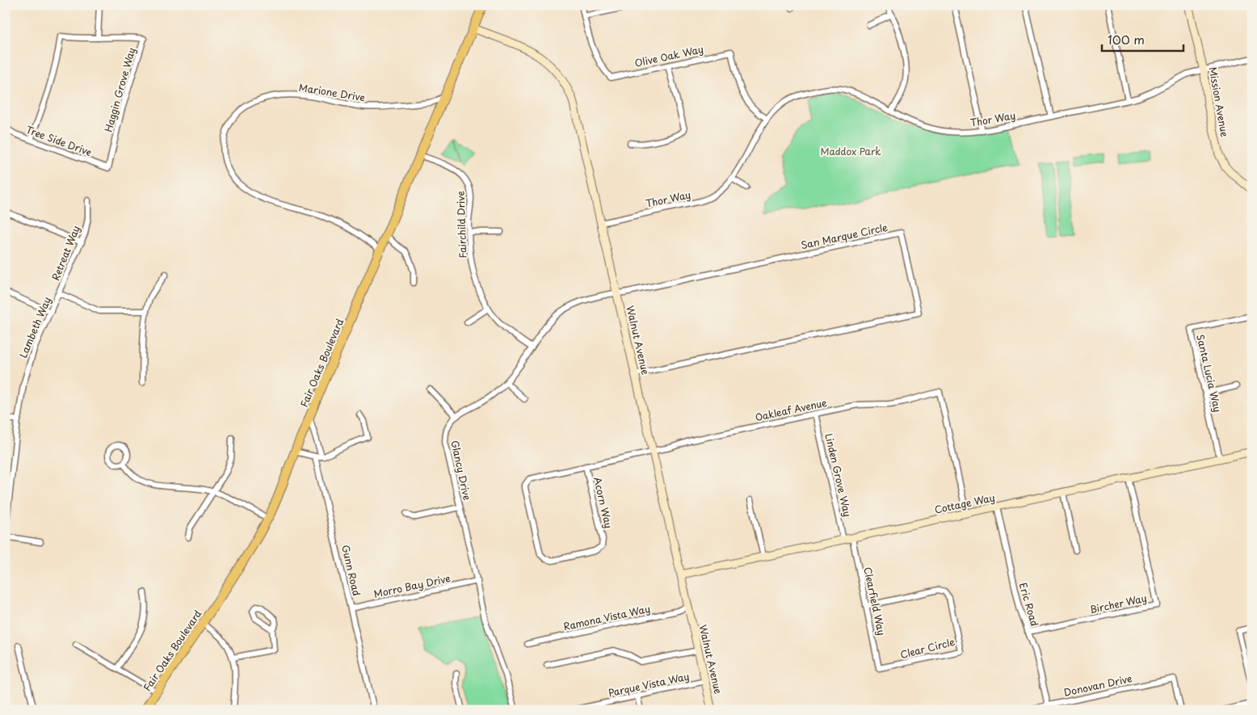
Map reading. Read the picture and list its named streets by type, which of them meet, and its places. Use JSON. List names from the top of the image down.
{
  "streets": {
    "main road": ["Fair Oaks Boulevard"],
    "street": [
      "Olive Oak Way",
      "Haggin Grove Way",
      "Marione Drive",
      "Mission Avenue",
      "Thor Way",
      "Tree Side Drive",
      "Fairchild Drive",
      "San Marque Circle",
      "Retreat Way",
      "Lambeth Way",
      "Walnut Avenue",
      "Santa Lucia Way",
      "Oakleaf Avenue",
      "Glancy Drive",
      "Linden Grove Way",
      "Acorn Way",
      "Cottage Way",
      "Gunn Road",
      "Morro Bay Drive",
      "Clearfield Way",
      "Bircher Way",
      "Eric Road",
      "Ramona Vista Way",
      "Clear Circle",
      "Parque Vista Way",
      "Donovan Drive"
    ]
  },
  "crossings": [
    ["Olive Oak Way", "Thor Way"],
    ["Haggin Grove Way", "Tree Side Drive"],
    ["Marione Drive", "Fair Oaks Boulevard"],
    ["Mission Avenue", "Thor Way"],
    ["Thor Way", "Walnut Avenue"],
    ["Fairchild Drive", "Fair Oaks Boulevard"],
    ["San Marque Circle", "Walnut Avenue"],
    ["Retreat Way", "Lambeth Way"],
    ["Walnut Avenue", "Fair Oaks Boulevard"],
    ["Walnut Avenue", "Oakleaf Avenue"],
    ["Walnut Avenue", "Cottage Way"],
    ["Walnut Avenue", "Ramona Vista Way"],
    ["Walnut Avenue", "Parque Vista Way"],
    ["Santa Lucia Way", "Cottage Way"],
    ["Oakleaf Avenue", "Linden Grove Way"],
    ["Oakleaf Avenue", "Acorn Way"],
    ["Oakleaf Avenue", "Cottage Way"],
    ["Glancy Drive", "Morro Bay Drive"],
    ["Linden Grove Way", "Cottage Way"],
    ["Cottage Way", "Clearfield Way"],
    ["Cottage Way", "Bircher Way"],
    ["Cottage Way", "Eric Road"],
    ["Gunn Road", "Morro Bay Drive"],
    ["Clearfield Way", "Clear Circle"],
    ["Bircher Way", "Eric Road"],
    ["Eric Road", "Donovan Drive"]
  ],
  "parks": ["Maddox Park"],
  "scale_bar": "100 m"
}
